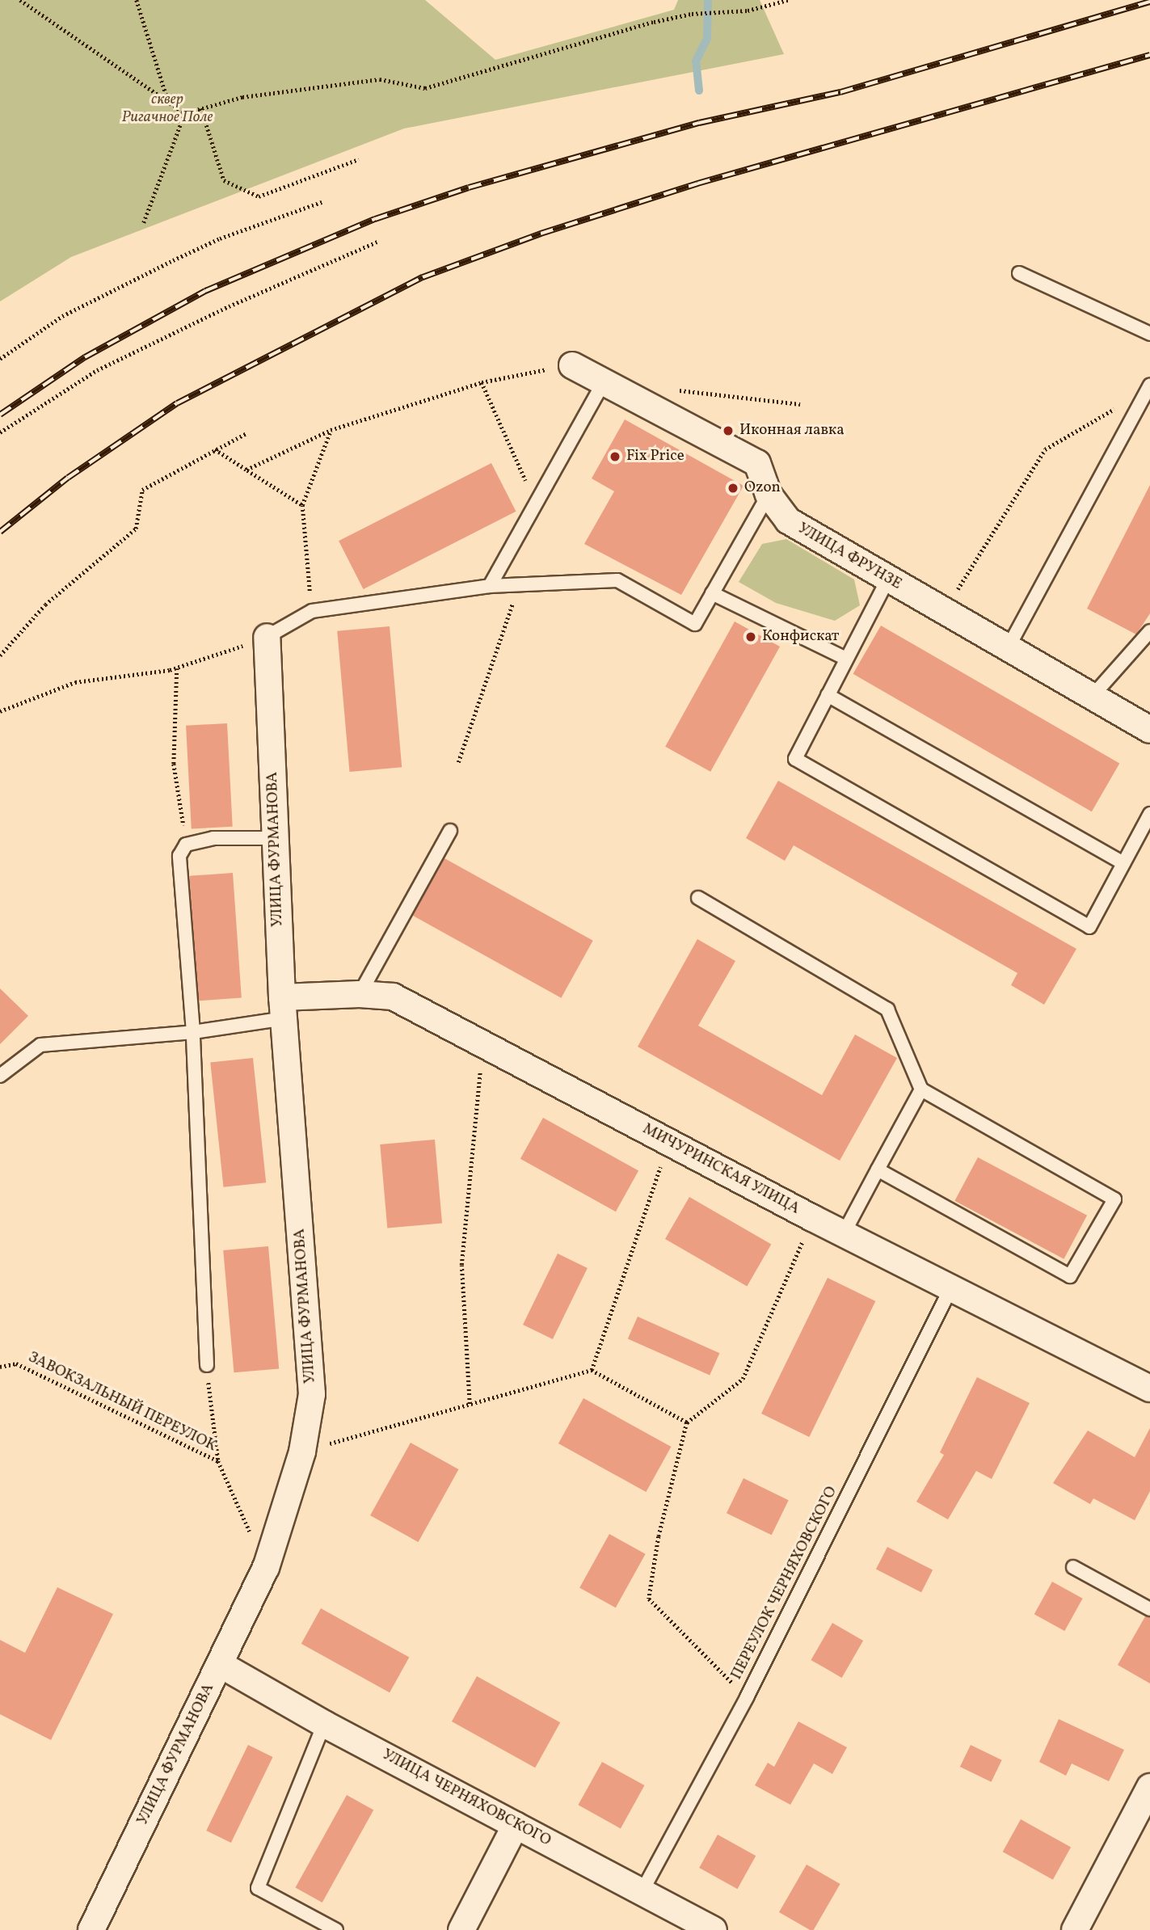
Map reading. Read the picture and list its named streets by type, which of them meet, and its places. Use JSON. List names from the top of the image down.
{
  "streets": {
    "street": [
      "УЛИЦА ФРУНЗЕ",
      "УЛИЦА ФУРМАНОВА",
      "МИЧУРИНСКАЯ УЛИЦА",
      "УЛИЦА ЧЕРНЯХОВСКОГО"
    ],
    "lane": ["ПЕРЕУЛОК ЧЕРНЯХОВСКОГО"],
    "path": ["ЗАВОКЗАЛЬНЫЙ ПЕРЕУЛОК"]
  },
  "crossings": [
    ["УЛИЦА ФУРМАНОВА", "МИЧУРИНСКАЯ УЛИЦА"],
    ["УЛИЦА ФУРМАНОВА", "ЗАВОКЗАЛЬНЫЙ ПЕРЕУЛОК"],
    ["УЛИЦА ФУРМАНОВА", "УЛИЦА ЧЕРНЯХОВСКОГО"],
    ["МИЧУРИНСКАЯ УЛИЦА", "ПЕРЕУЛОК ЧЕРНЯХОВСКОГО"],
    ["ПЕРЕУЛОК ЧЕРНЯХОВСКОГО", "УЛИЦА ЧЕРНЯХОВСКОГО"]
  ],
  "parks": ["сквер Ригачное Поле"],
  "places": [
    "Иконная лавка",
    "Fix Price",
    "Ozon",
    "Конфискат"
  ]
}
